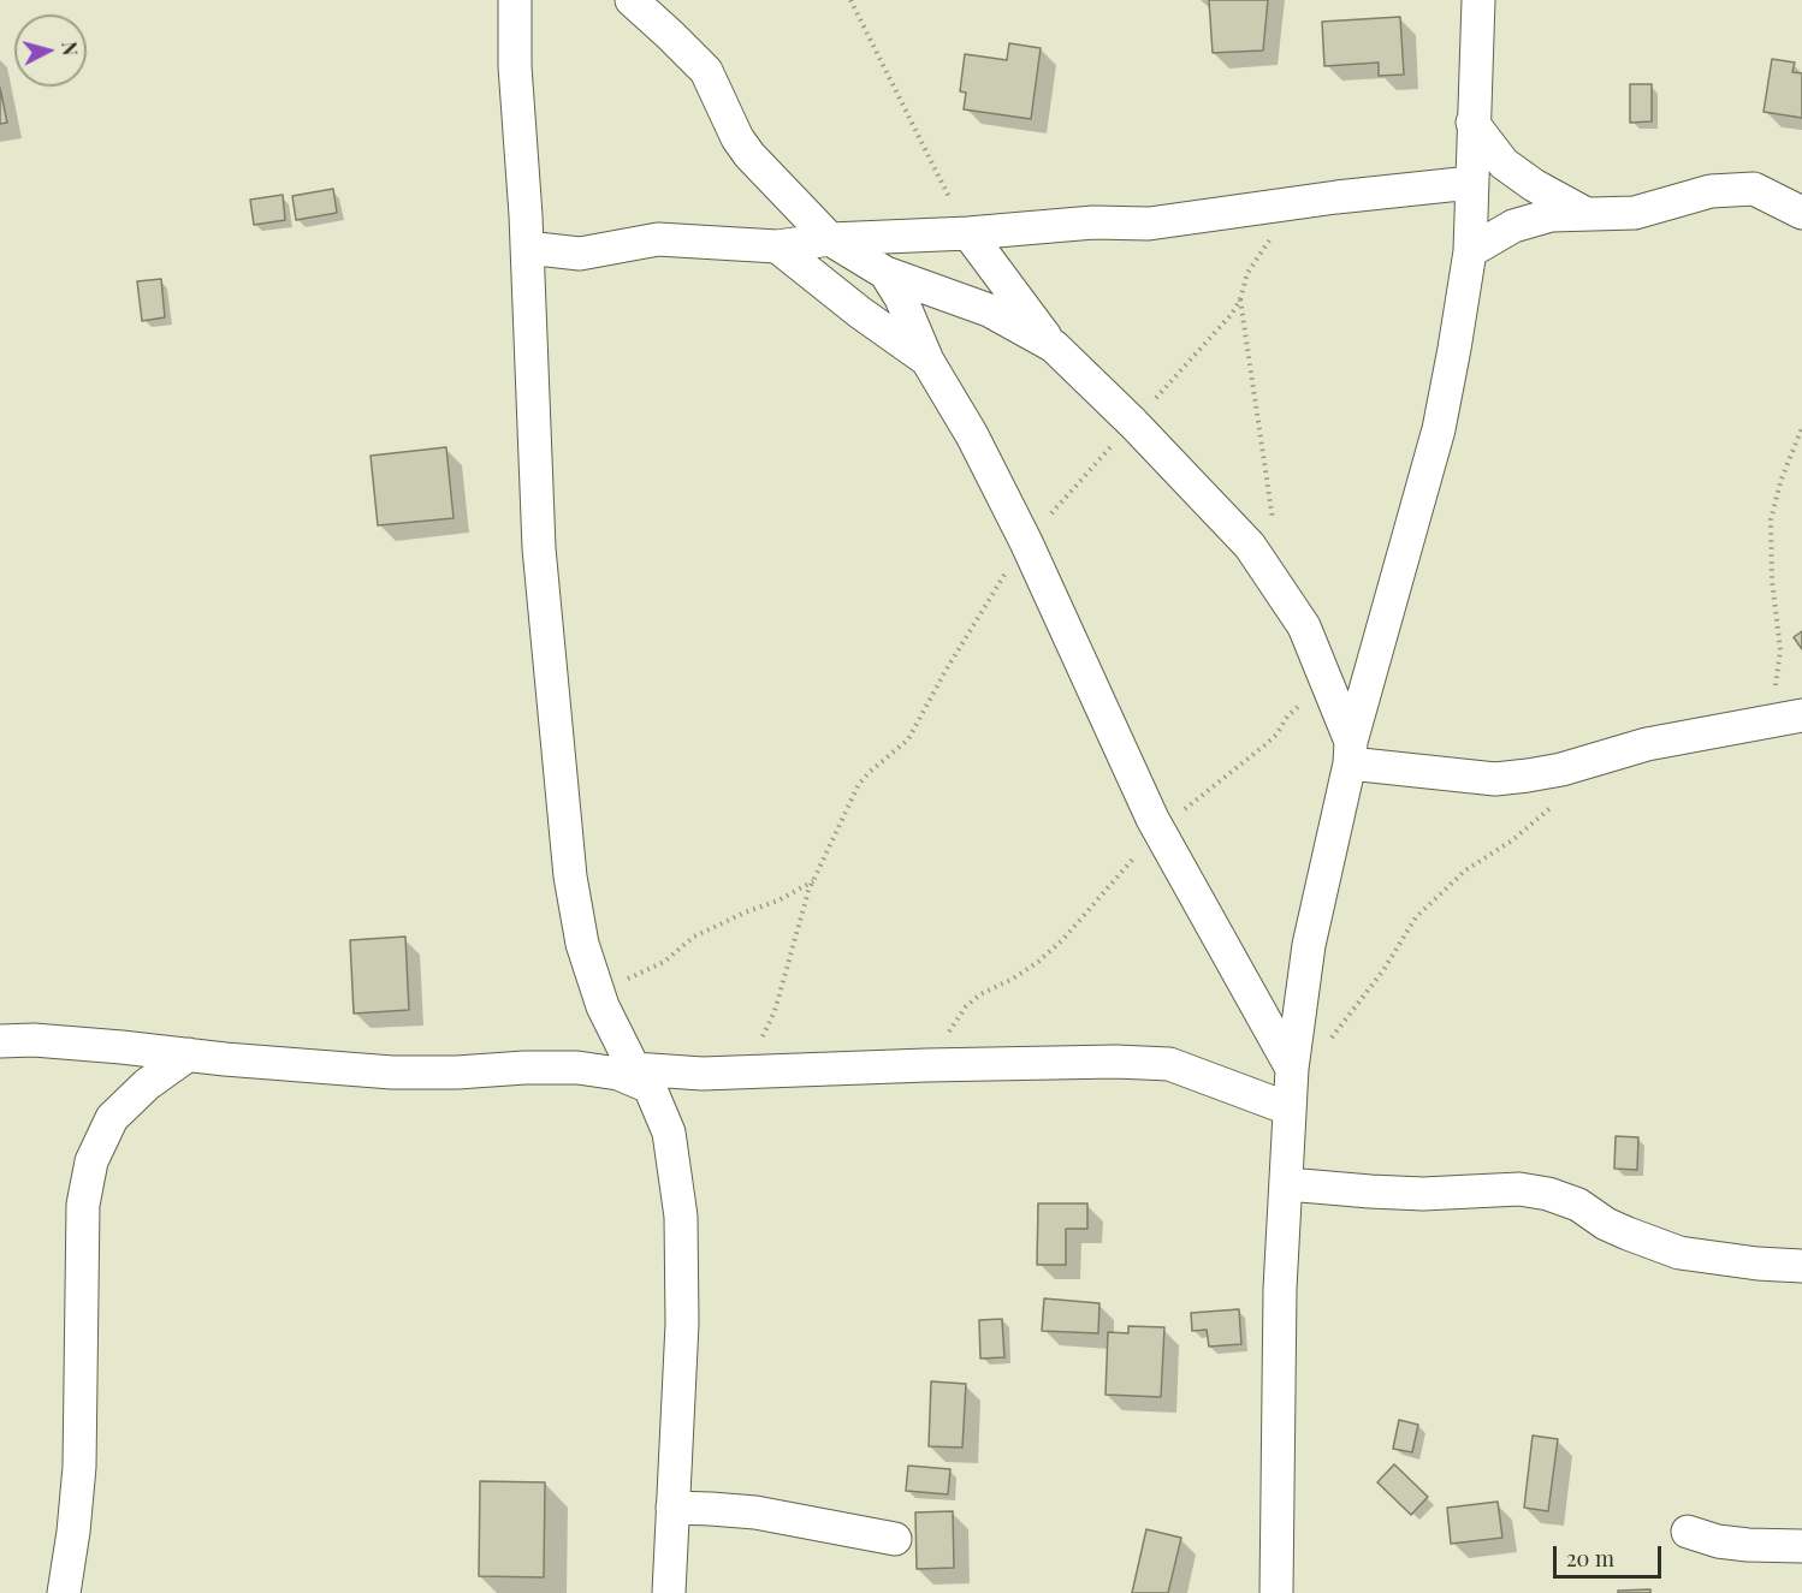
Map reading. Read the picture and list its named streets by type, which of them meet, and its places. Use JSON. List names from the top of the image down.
{
  "scale_bar": "20 m",
  "north": "right"
}
